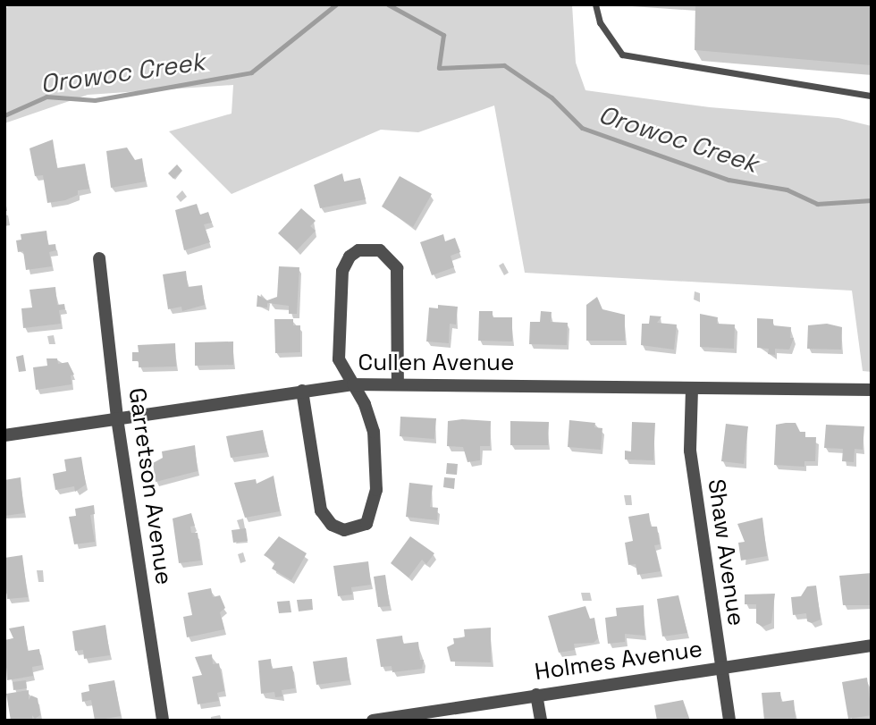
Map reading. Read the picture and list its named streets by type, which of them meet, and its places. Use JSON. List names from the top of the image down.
{
  "streets": {
    "street": [
      "Cullen Avenue",
      "Garretson Avenue",
      "Shaw Avenue",
      "Holmes Avenue"
    ]
  },
  "crossings": [
    ["Cullen Avenue", "Garretson Avenue"],
    ["Cullen Avenue", "Shaw Avenue"],
    ["Shaw Avenue", "Holmes Avenue"]
  ],
  "water": ["Orowoc Creek"]
}
